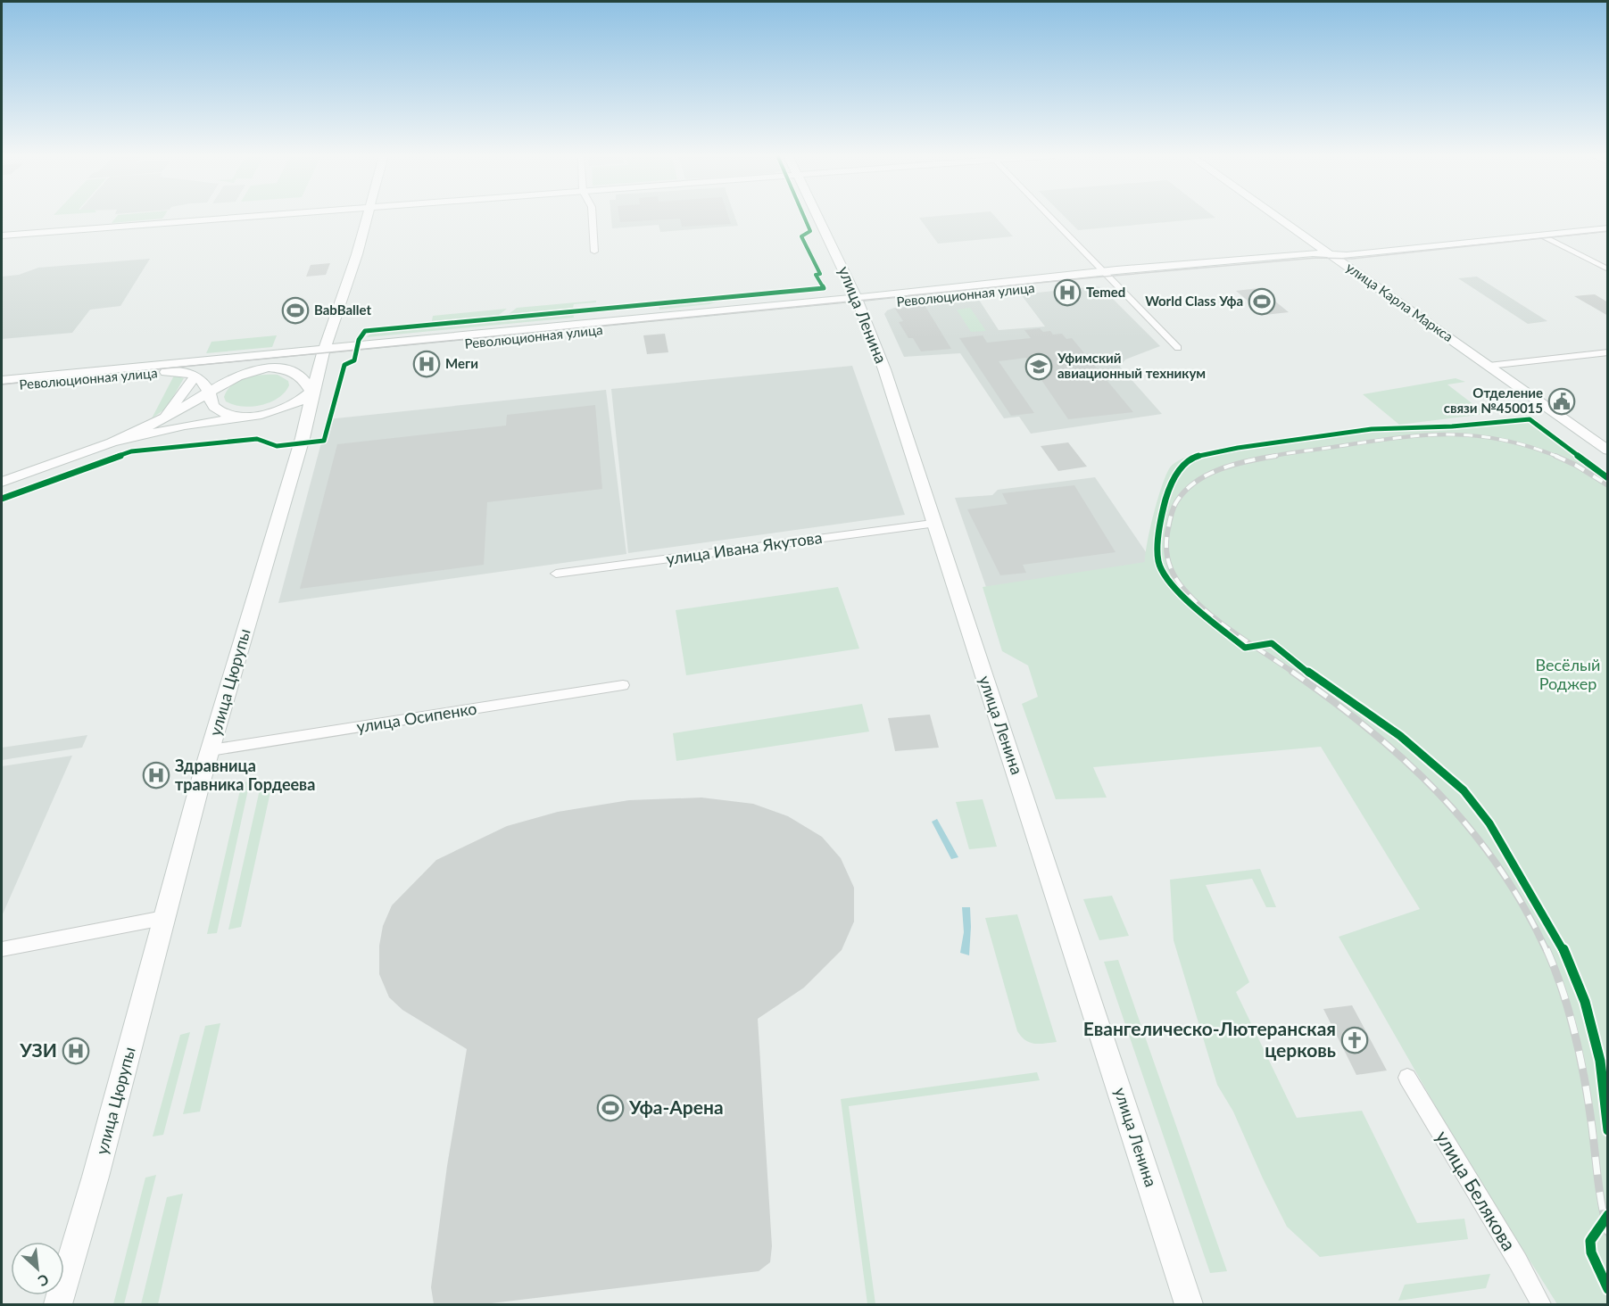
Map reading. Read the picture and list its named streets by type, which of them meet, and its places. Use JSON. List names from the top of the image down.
{
  "streets": {
    "main road": [
      "Революционная улица",
      "улица Карла Маркса",
      "улица Ленина",
      "улица Цюрупы"
    ],
    "street": ["улица Ивана Якутова", "улица Осипенко", "улица Белякова"]
  },
  "crossings": [
    ["Революционная улица", "улица Карла Маркса"],
    ["Революционная улица", "улица Ленина"],
    ["Революционная улица", "улица Цюрупы"],
    ["улица Ленина", "улица Ивана Якутова"],
    ["улица Цюрупы", "улица Осипенко"]
  ],
  "parks": ["Весёлый Роджер"],
  "places": {
    "hospital": [
      "Temed",
      "Меги",
      "Здравница травника Гордеева",
      "УЗИ"
    ],
    "sports": ["World Class Уфа", "BabBallet", "Уфа-Арена"],
    "school or university": ["Уфимский авиационный техникум"],
    "public building": ["Отделение связи №450015"],
    "church": ["Евангелическо-Лютеранская церковь"]
  },
  "north": "bottom right"
}
